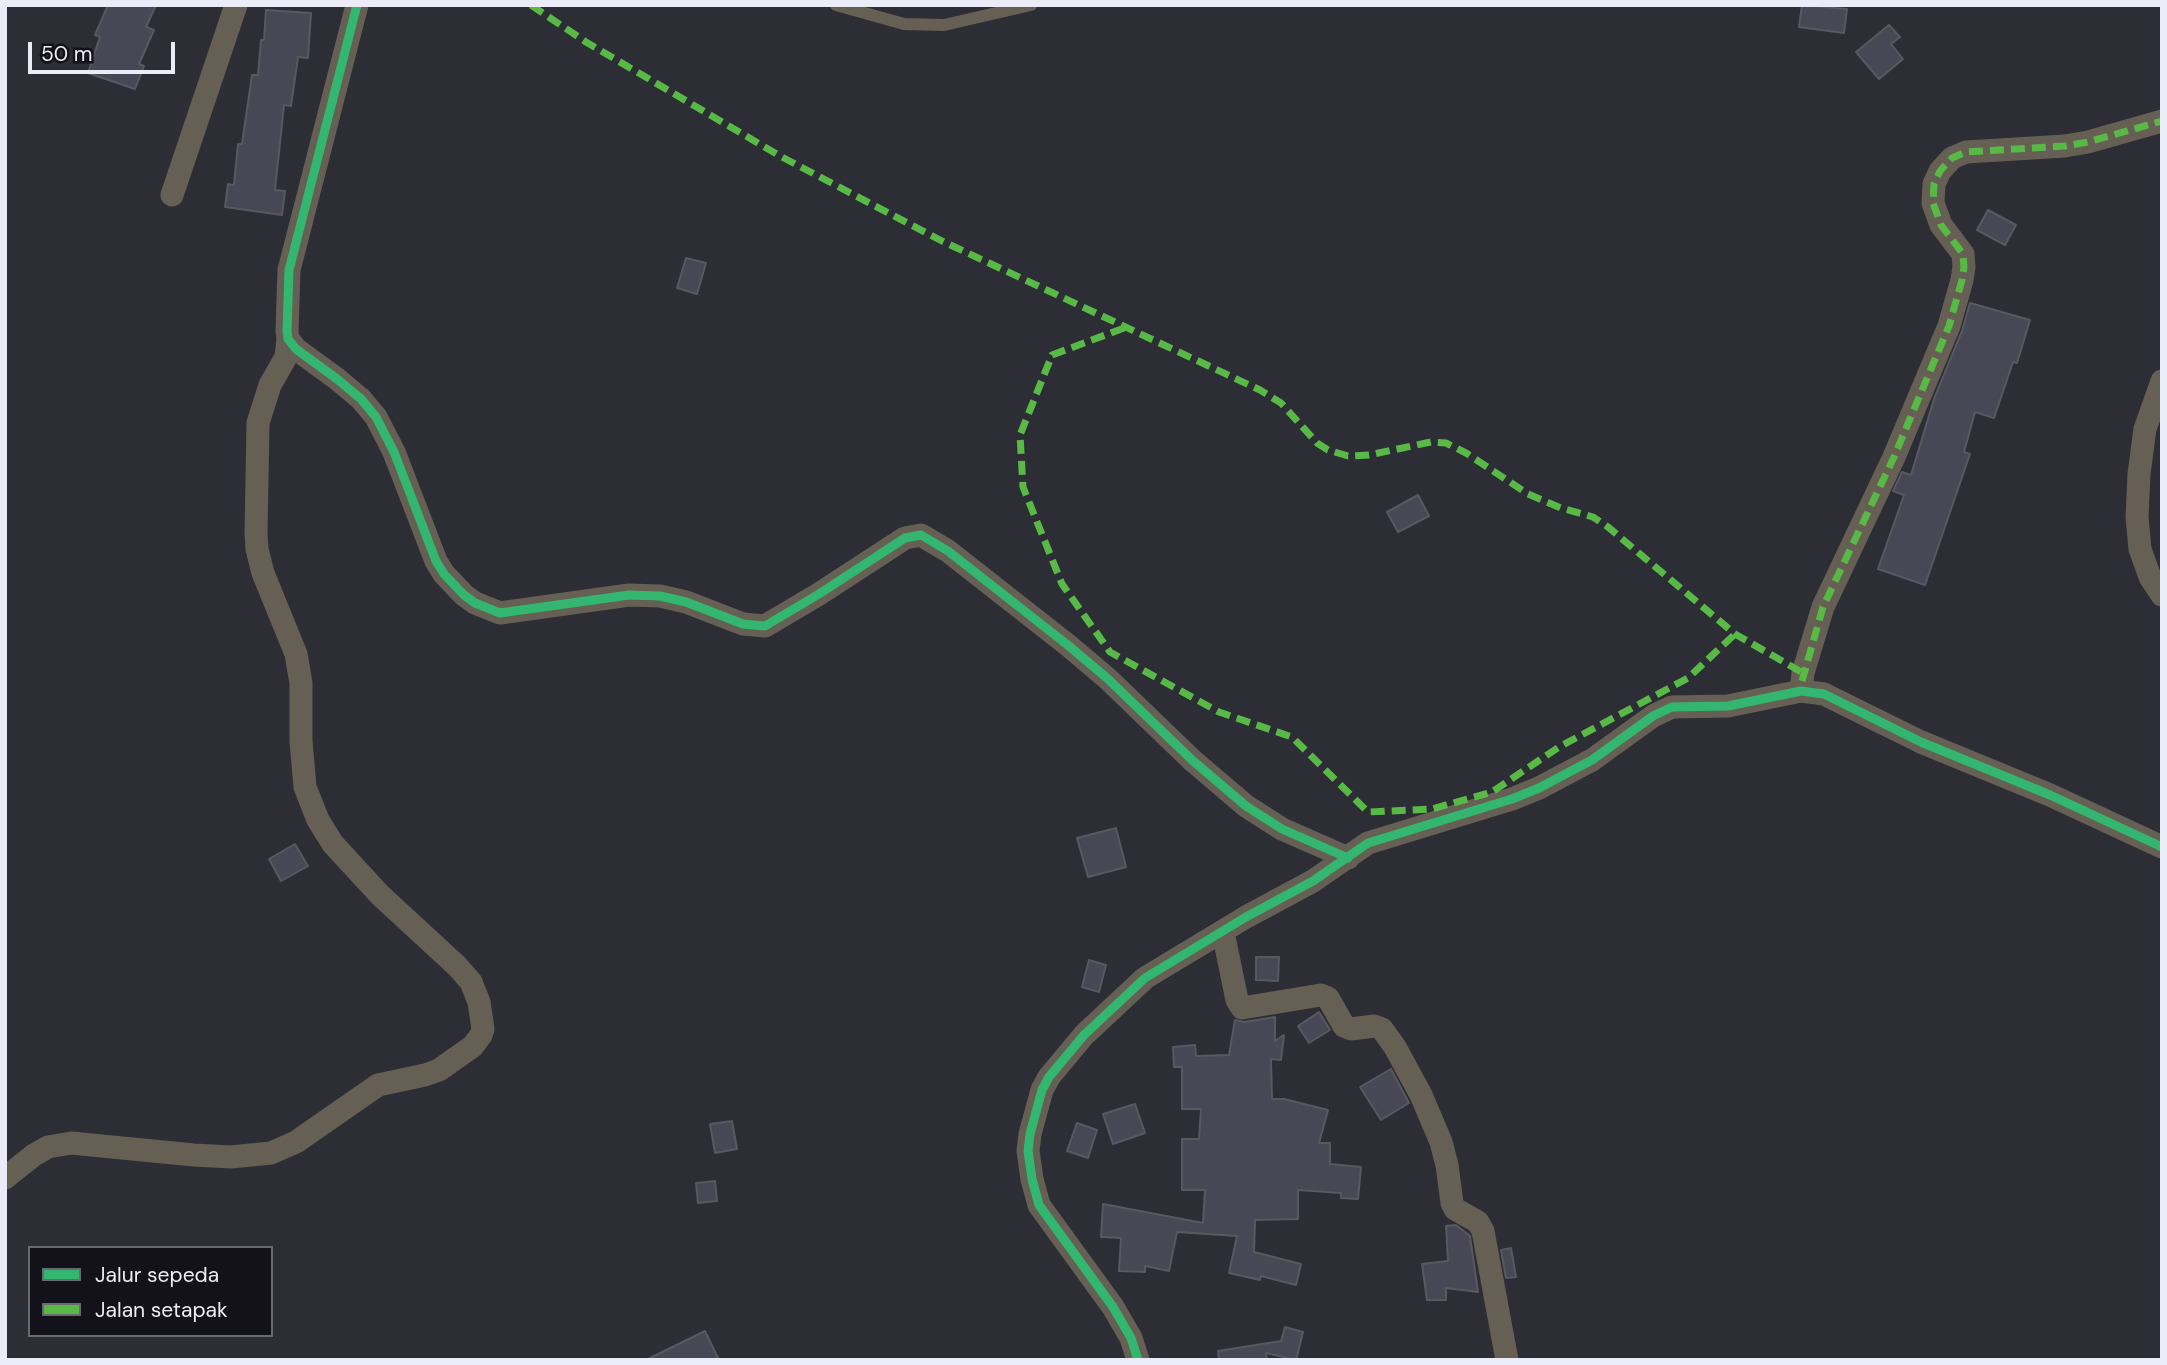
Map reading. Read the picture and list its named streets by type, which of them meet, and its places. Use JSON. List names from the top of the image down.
{
  "legend": ["Jalur sepeda", "Jalan setapak"],
  "scale_bar": "50 m"
}
